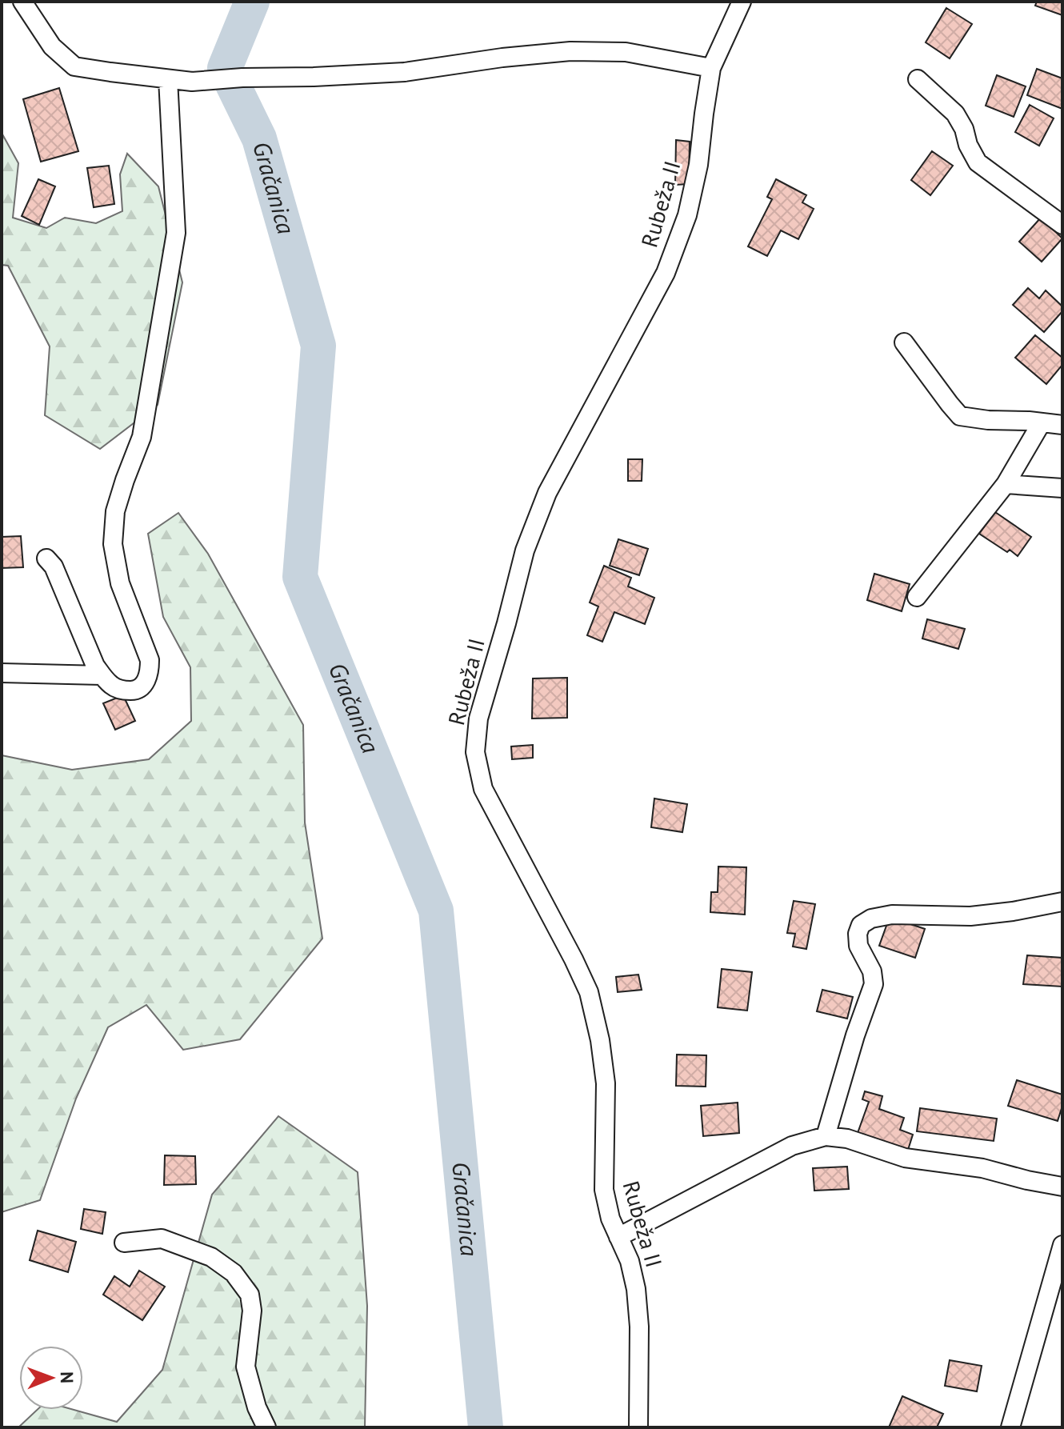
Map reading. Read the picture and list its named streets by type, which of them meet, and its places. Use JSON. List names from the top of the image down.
{
  "streets": {
    "street": ["Rubeža II"]
  },
  "water": ["Gračanica"],
  "north": "right"
}
